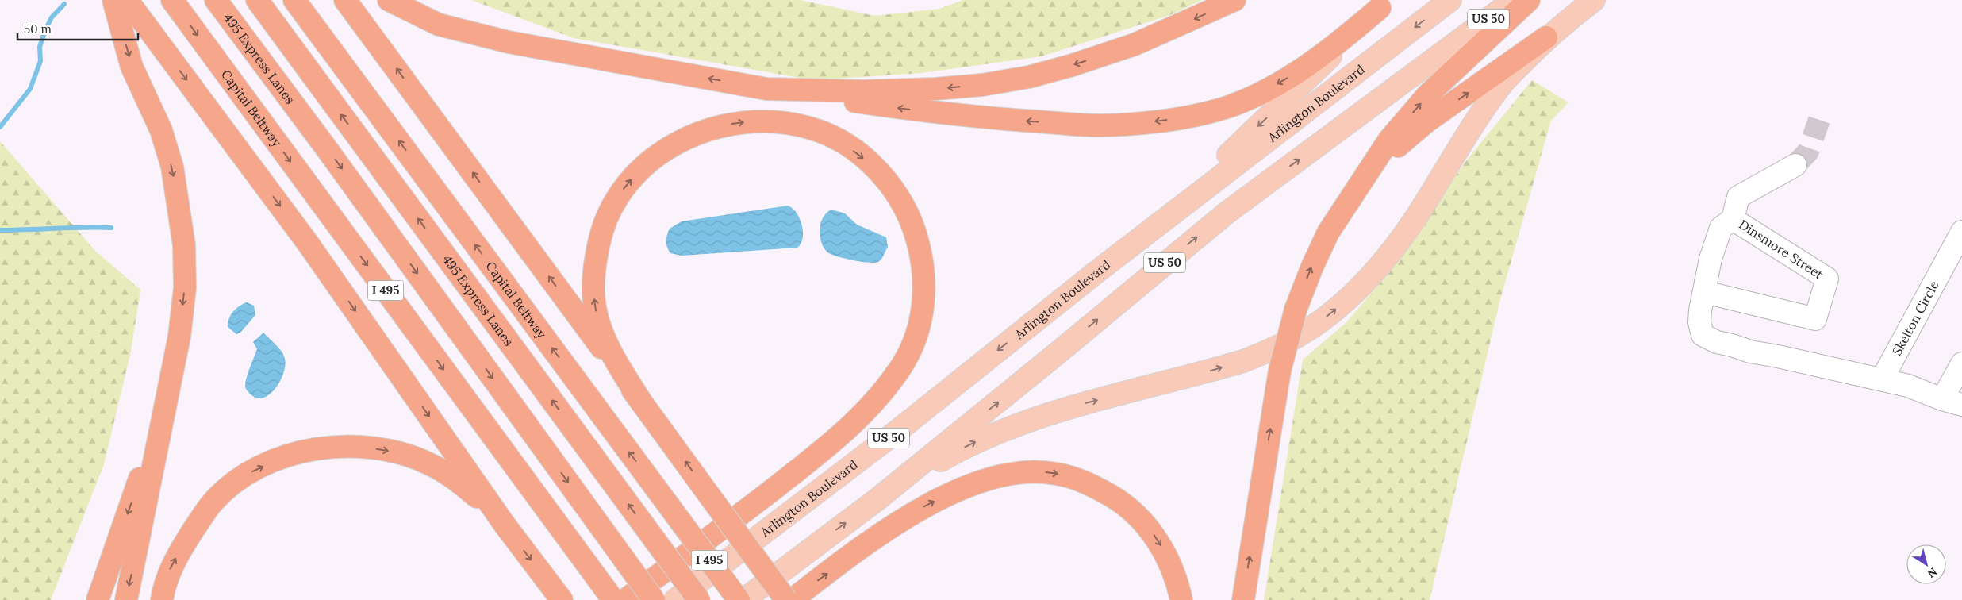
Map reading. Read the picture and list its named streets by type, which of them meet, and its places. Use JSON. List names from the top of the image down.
{
  "streets": {
    "highway": ["495 Express Lanes", "Capital Beltway", "I 495"],
    "main road": ["US 50", "Arlington Boulevard"],
    "street": ["Dinsmore Street", "Skelton Circle"]
  },
  "crossings": [
    ["Dinsmore Street", "Skelton Circle"]
  ],
  "scale_bar": "50 m",
  "north": "bottom right"
}
